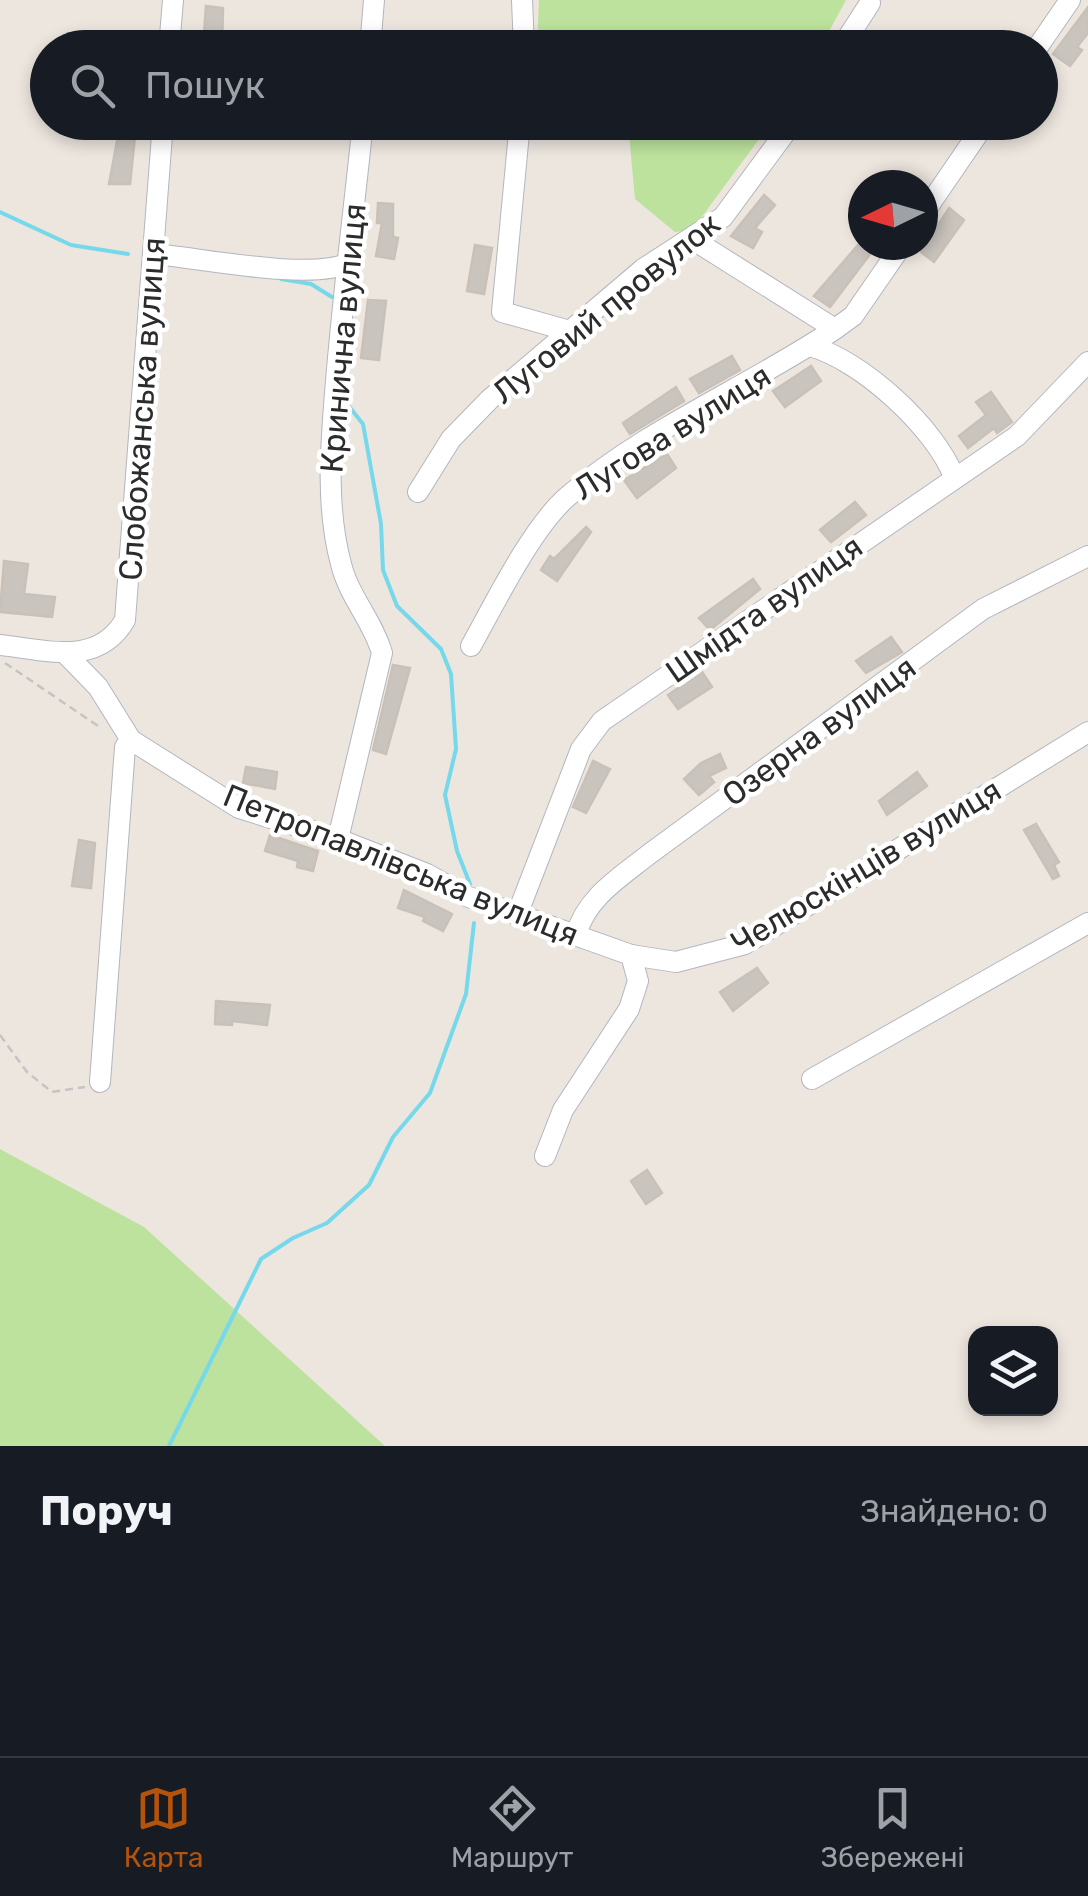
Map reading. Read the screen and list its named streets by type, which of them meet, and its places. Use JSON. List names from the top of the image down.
{
  "streets": {
    "street": [
      "Луговий провулок",
      "Кринична вулиця",
      "Слобожанська вулиця",
      "Лугова вулиця",
      "Шмідта вулиця",
      "Озерна вулиця",
      "Петропавлівська вулиця",
      "Челюскінців вулиця"
    ]
  },
  "crossings": [
    ["Кринична вулиця", "Петропавлівська вулиця"],
    ["Слобожанська вулиця", "Петропавлівська вулиця"],
    ["Шмідта вулиця", "Петропавлівська вулиця"],
    ["Озерна вулиця", "Петропавлівська вулиця"],
    ["Петропавлівська вулиця", "Челюскінців вулиця"]
  ],
  "north": "left",
  "page": {
    "search": "Пошук",
    "heading": ["Поруч", "Знайдено: 0"],
    "nav": ["Карта", "Маршрут", "Збережені"]
  }
}
